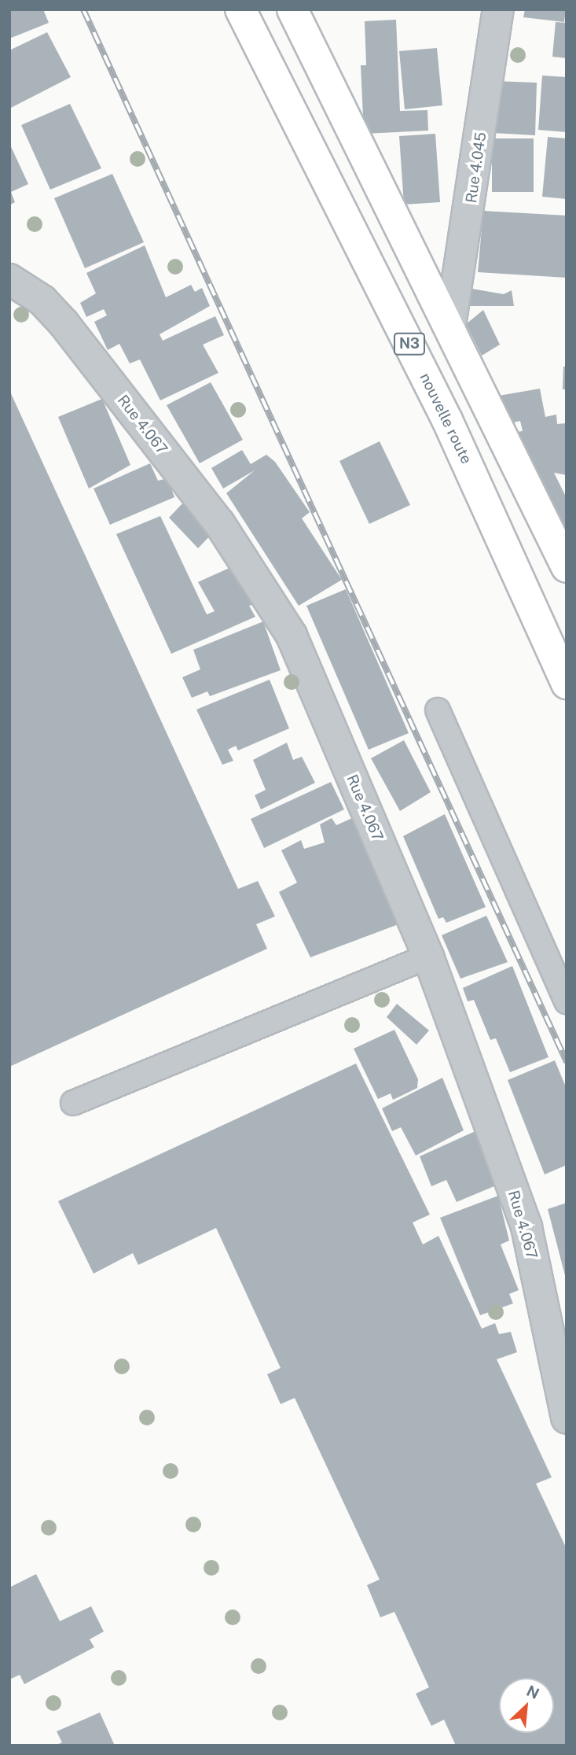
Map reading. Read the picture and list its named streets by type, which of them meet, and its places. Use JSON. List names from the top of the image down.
{
  "streets": {
    "highway": ["N3", "nouvelle route"],
    "street": ["Rue 4.045", "Rue 4.067"]
  },
  "north": "top right"
}
